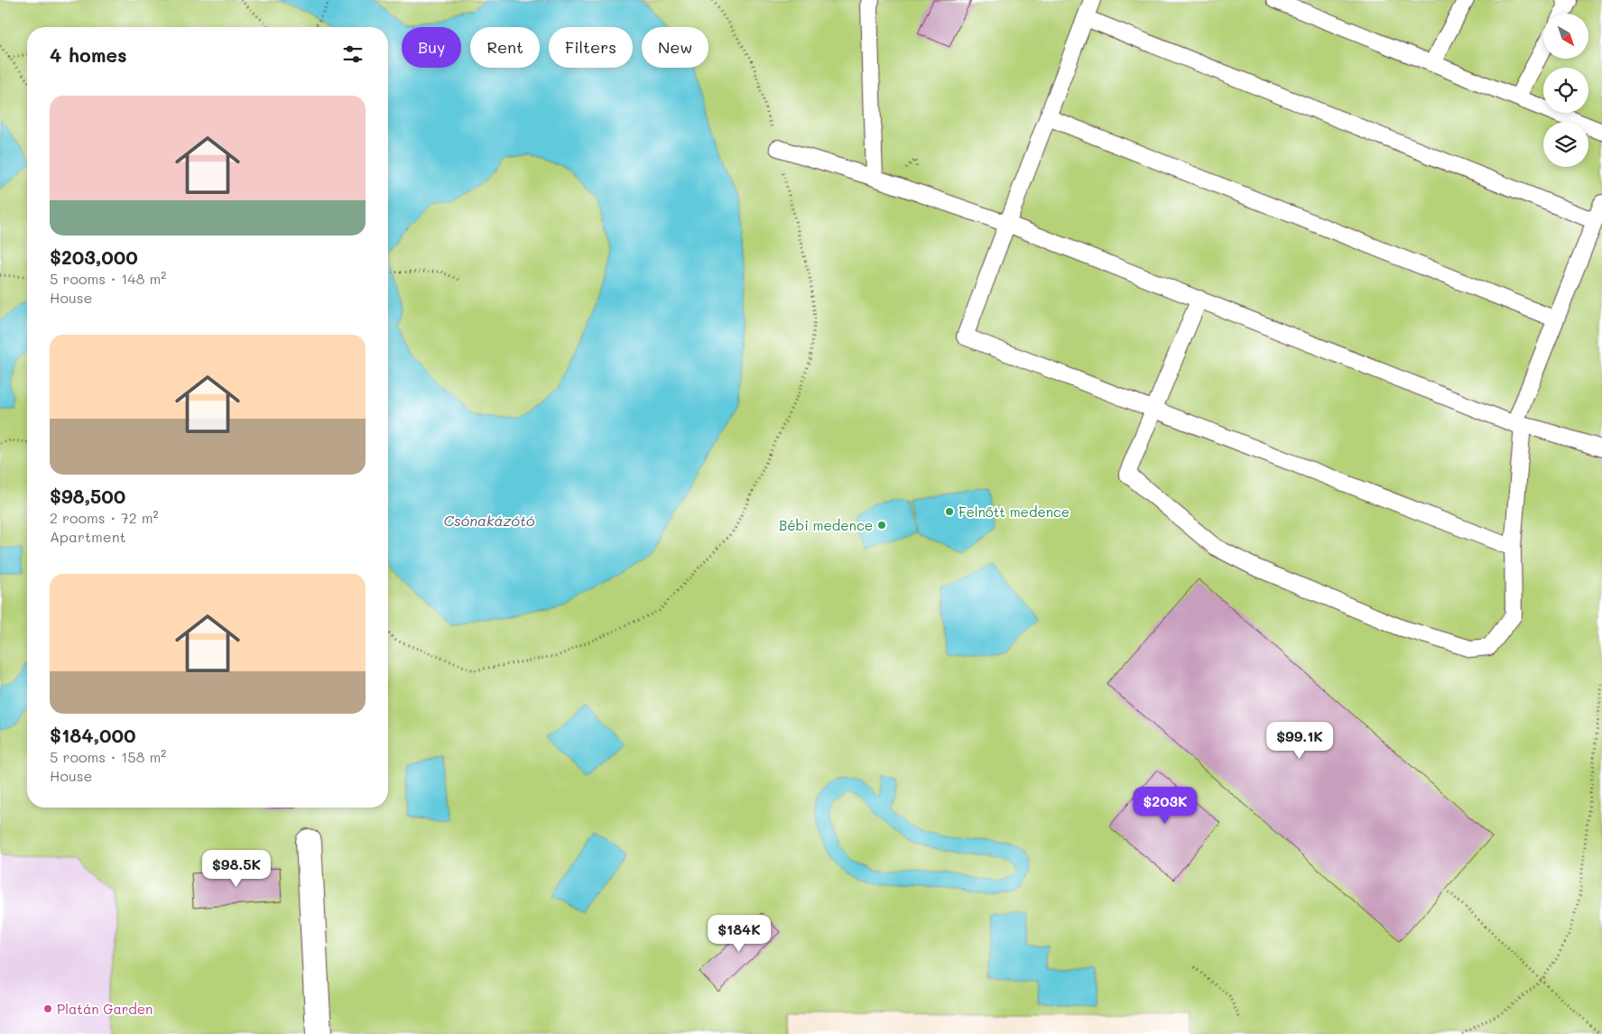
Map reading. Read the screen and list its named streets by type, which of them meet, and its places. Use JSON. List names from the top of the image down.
{
  "water": ["Csónakázótó"],
  "places": ["Felnőtt medence", "Bébi medence", "Platán Garden"],
  "north": "bottom right",
  "page": {
    "chip": [
      "Buy",
      "Rent",
      "Filters",
      "New"
    ],
    "heading": "4 homes",
    "list": [
      {
        "name": "$203,000",
        "note": "5 rooms · 148 m² · House"
      },
      {
        "name": "$98,500",
        "note": "2 rooms · 72 m² · Apartment"
      },
      {
        "name": "$184,000",
        "note": "5 rooms · 158 m² · House"
      }
    ],
    "price": [
      "$99.1K",
      "$203K",
      "$98.5K",
      "$184K"
    ]
  }
}
